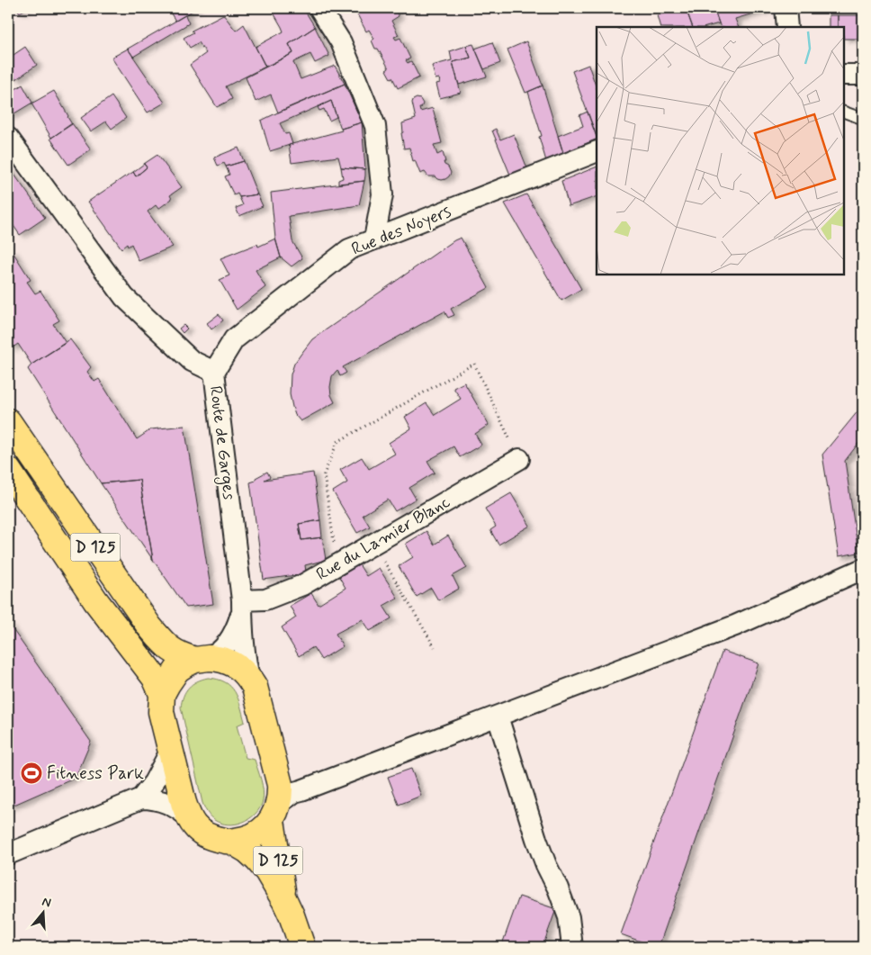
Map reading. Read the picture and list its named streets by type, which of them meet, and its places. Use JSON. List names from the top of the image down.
{
  "streets": {
    "main road": ["D 125"],
    "street": ["Rue des Noyers", "Route de Garges", "Rue du Lamier Blanc"]
  },
  "crossings": [
    ["Rue des Noyers", "Route de Garges"],
    ["Route de Garges", "Rue du Lamier Blanc"],
    ["Route de Garges", "D 125"]
  ],
  "places": {
    "sports": ["Fitness Park"]
  },
  "north": "top"
}
